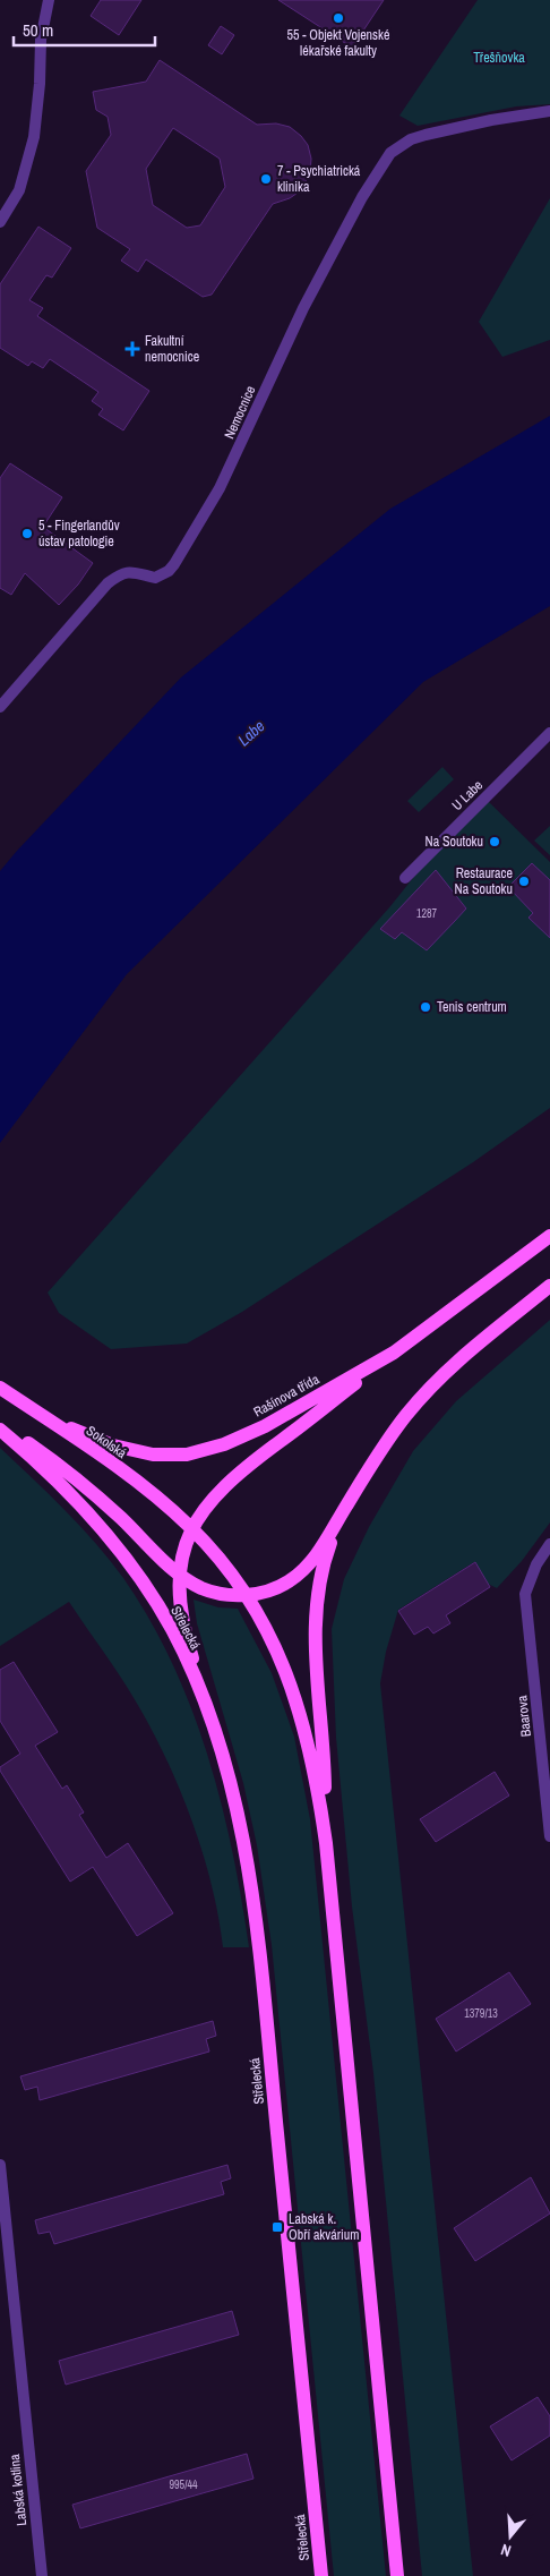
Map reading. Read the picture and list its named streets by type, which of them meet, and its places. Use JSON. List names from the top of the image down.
{
  "streets": {
    "main road": ["Rašínova třída", "Sokolská", "Střelecká"],
    "street": [
      "Nemocnice",
      "U Labe",
      "Baarova",
      "Labská kotlina"
    ]
  },
  "crossings": [
    ["Rašínova třída", "Sokolská"]
  ],
  "water": ["Labe"],
  "parks": ["Třešňovka"],
  "places": {
    "other": [
      "55 - Objekt Vojenské lékařské fakulty",
      "7 - Psychiatrická klinika",
      "5 - Fingerlandův ústav patologie",
      "Na Soutoku",
      "Restaurace Na Soutoku",
      "Tenis centrum"
    ],
    "health": ["Fakultní nemocnice"],
    "transit": ["Labská k. Obří akvárium"]
  },
  "house_numbers": ["1287", "1379/13", "995/44"],
  "scale_bar": "50 m",
  "north": "bottom"
}
